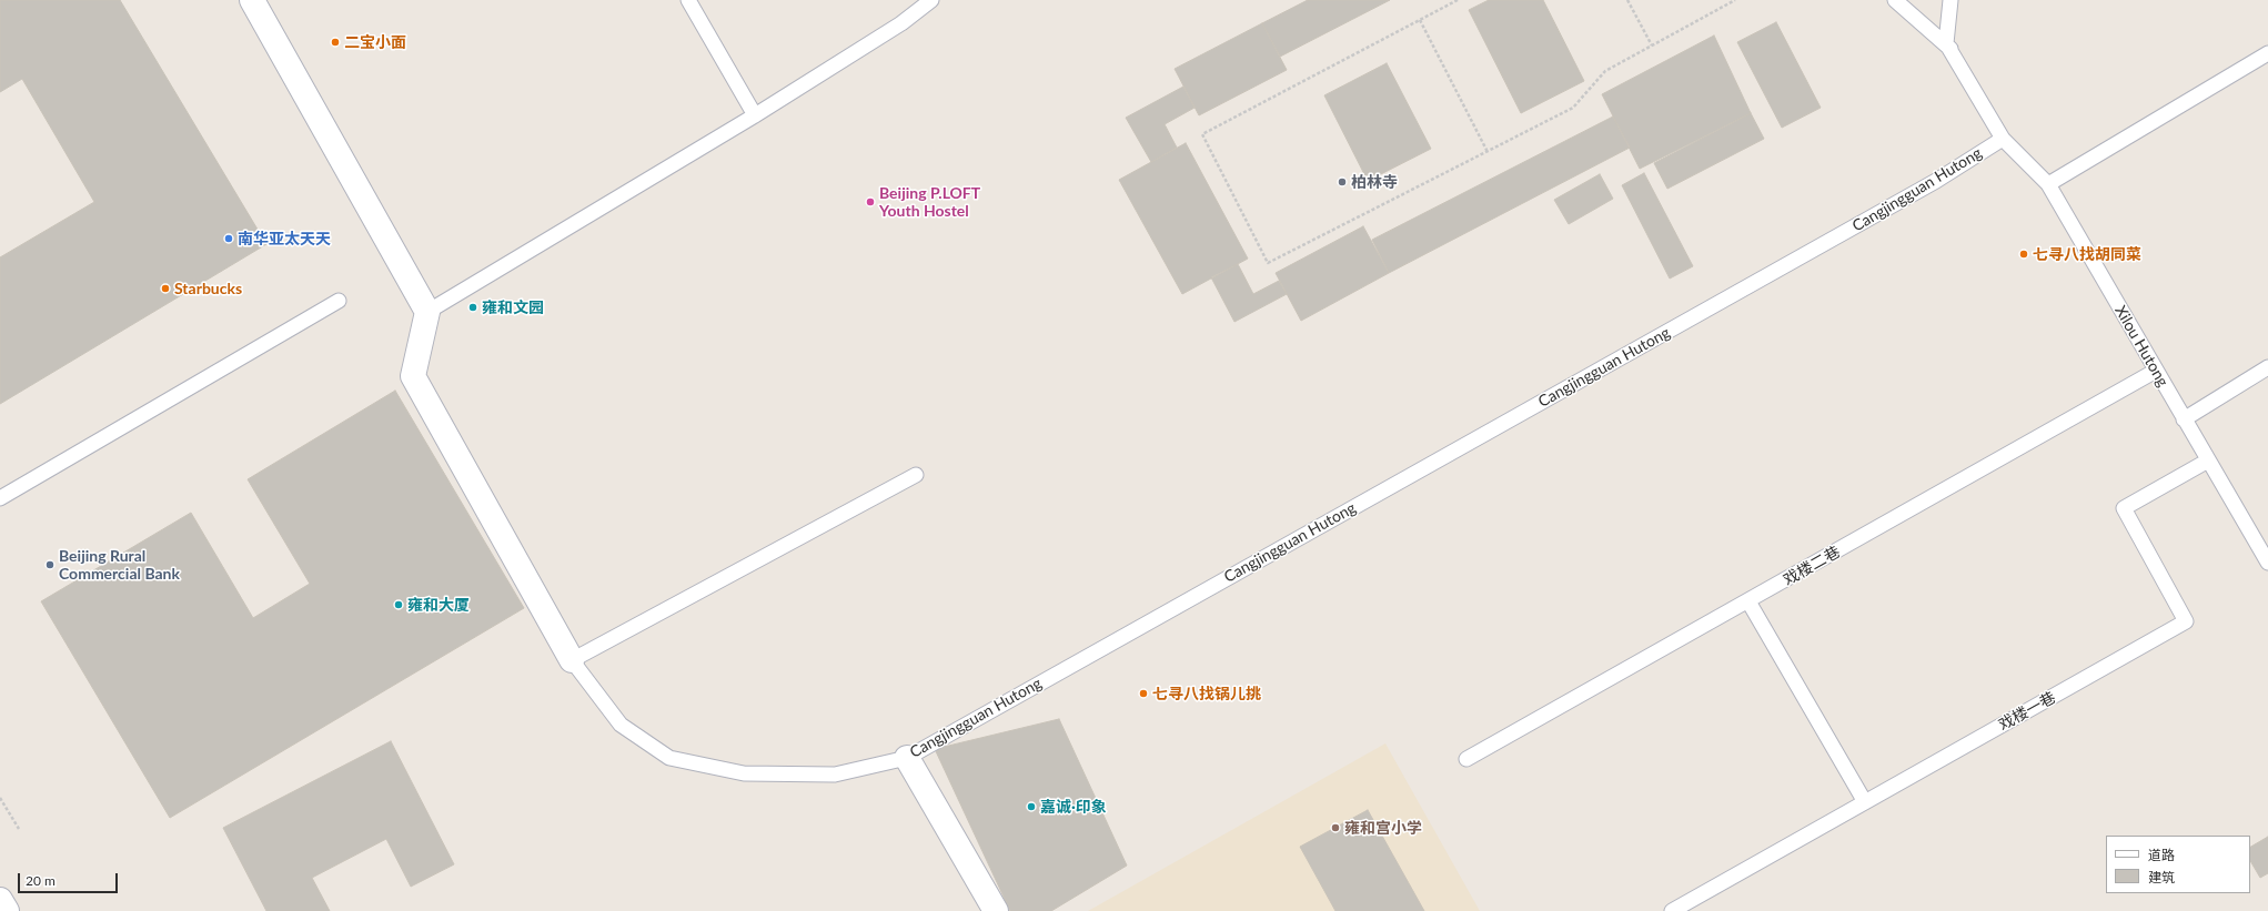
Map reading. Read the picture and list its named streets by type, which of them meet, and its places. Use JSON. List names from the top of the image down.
{
  "streets": {
    "lane": [
      "Cangjingguan Hutong",
      "Xilou Hutong",
      "戏楼二巷",
      "戏楼一巷"
    ]
  },
  "crossings": [
    ["Cangjingguan Hutong", "Xilou Hutong"],
    ["Xilou Hutong", "戏楼二巷"],
    ["Xilou Hutong", "戏楼一巷"]
  ],
  "places": [
    "二宝小面",
    "柏林寺",
    "Beijing P.LOFT Youth Hostel",
    "南华亚太天天",
    "七寻八找胡同菜",
    "Starbucks",
    "雍和文园",
    "Beijing Rural Commercial Bank",
    "雍和大厦",
    "七寻八找锅儿挑",
    "嘉诚·印象",
    "雍和宫小学"
  ],
  "legend": ["道路", "建筑"],
  "scale_bar": "20 m"
}
